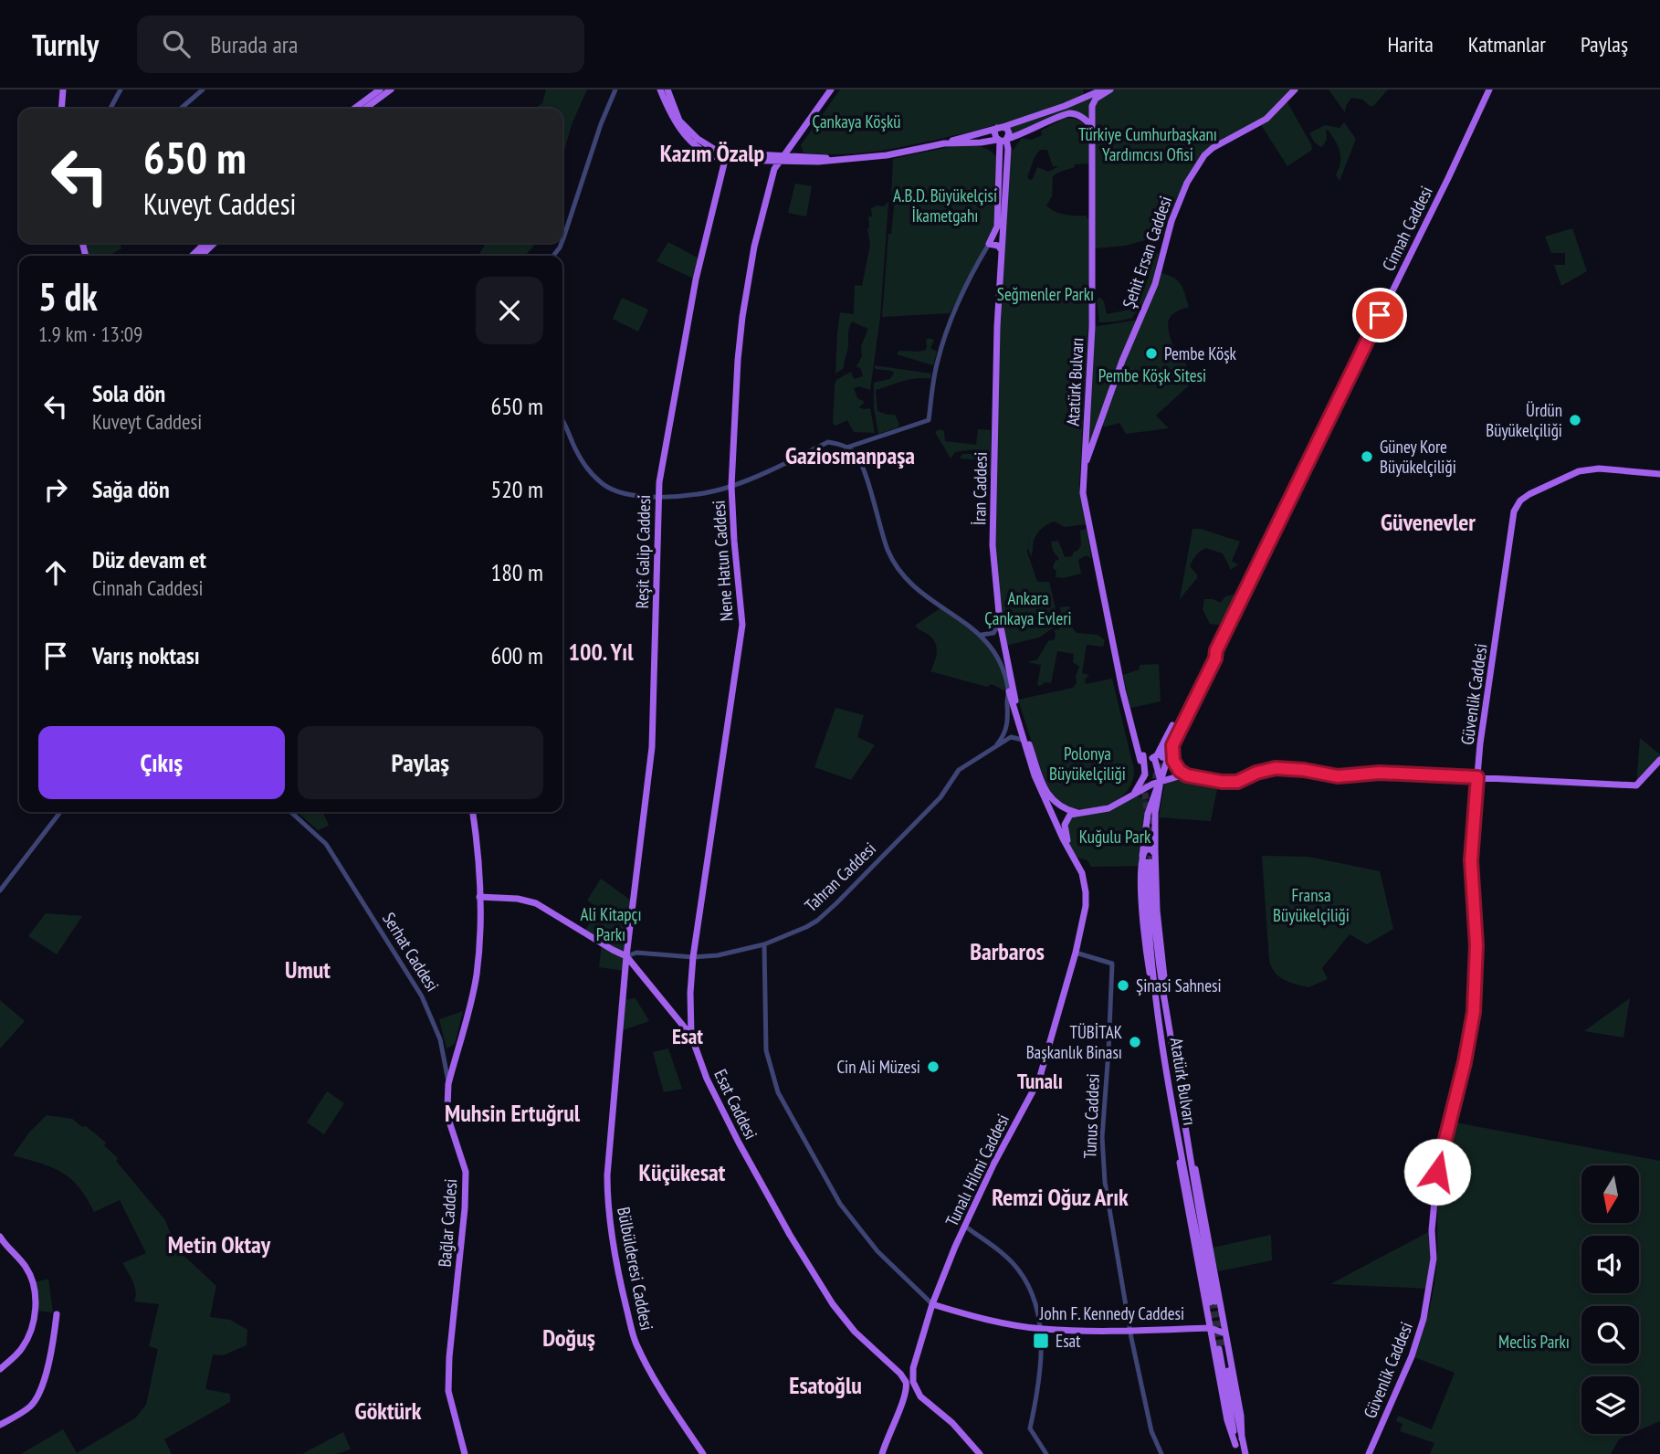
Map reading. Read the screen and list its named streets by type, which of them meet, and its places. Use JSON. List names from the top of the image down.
{
  "streets": {
    "main road": [
      "Cinnah Caddesi",
      "Şehit Ersan Caddesi",
      "Atatürk Bulvarı",
      "İran Caddesi",
      "Reşit Galip Caddesi",
      "Nene Hatun Caddesi",
      "Güvenlik Caddesi",
      "Esat Caddesi",
      "Tunalı Hilmi Caddesi",
      "Bağlar Caddesi",
      "Bülbülderesi Caddesi",
      "John F. Kennedy Caddesi"
    ],
    "street": ["Tahran Caddesi", "Serhat Caddesi", "Tunus Caddesi"]
  },
  "crossings": [
    ["Şehit Ersan Caddesi", "Atatürk Bulvarı"],
    ["Reşit Galip Caddesi", "Tahran Caddesi"],
    ["Reşit Galip Caddesi", "Esat Caddesi"],
    ["Reşit Galip Caddesi", "Bülbülderesi Caddesi"],
    ["Nene Hatun Caddesi", "Tahran Caddesi"],
    ["Nene Hatun Caddesi", "Esat Caddesi"],
    ["Tahran Caddesi", "Esat Caddesi"],
    ["Tahran Caddesi", "Bülbülderesi Caddesi"],
    ["Tahran Caddesi", "John F. Kennedy Caddesi"],
    ["Serhat Caddesi", "Bağlar Caddesi"],
    ["Esat Caddesi", "Bağlar Caddesi"],
    ["Esat Caddesi", "Bülbülderesi Caddesi"],
    ["Tunus Caddesi", "Tunalı Hilmi Caddesi"],
    ["Tunus Caddesi", "John F. Kennedy Caddesi"],
    ["Tunalı Hilmi Caddesi", "John F. Kennedy Caddesi"]
  ],
  "districts": [
    "Kazım Özalp",
    "Gaziosmanpaşa",
    "Güvenevler",
    "100. Yıl",
    "Barbaros",
    "Umut",
    "Esat",
    "Tunalı",
    "Muhsin Ertuğrul",
    "Küçükesat",
    "Remzi Oğuz Arık",
    "Metin Oktay",
    "Doğuş",
    "Esatoğlu",
    "Göktürk"
  ],
  "parks": [
    "Çankaya Köşkü",
    "Türkiye Cumhurbaşkanı Yardımcısı Ofisi",
    "A.B.D. Büyükelçisi İkametgahı",
    "Seğmenler Parkı",
    "Pembe Köşk Sitesi",
    "Ankara Çankaya Evleri",
    "Polonya Büyükelçiliği",
    "Kuğulu Park",
    "Fransa Büyükelçiliği",
    "Ali Kitapçı Parkı",
    "Meclis Parkı"
  ],
  "places": {
    "other": [
      "Pembe Köşk",
      "Ürdün Büyükelçiliği",
      "Güney Kore Büyükelçiliği",
      "Şinasi Sahnesi",
      "TÜBİTAK Başkanlık Binası",
      "Cin Ali Müzesi"
    ],
    "transit": ["Esat"]
  },
  "north": "bottom",
  "page": {
    "header": "Turnly",
    "search": "Burada ara",
    "nav": ["Harita", "Katmanlar", "Paylaş"],
    "turn": ["650 m", "Kuveyt Caddesi"],
    "heading": ["5 dk", "1.9 km · 13:09"],
    "list": [
      {
        "name": "Sola dön",
        "note": "Kuveyt Caddesi",
        "value": "650 m"
      },
      {
        "name": "Sağa dön",
        "value": "520 m"
      },
      {
        "name": "Düz devam et",
        "note": "Cinnah Caddesi",
        "value": "180 m"
      },
      {
        "name": "Varış noktası",
        "value": "600 m"
      }
    ],
    "buttons": ["Çıkış", "Paylaş"]
  }
}
